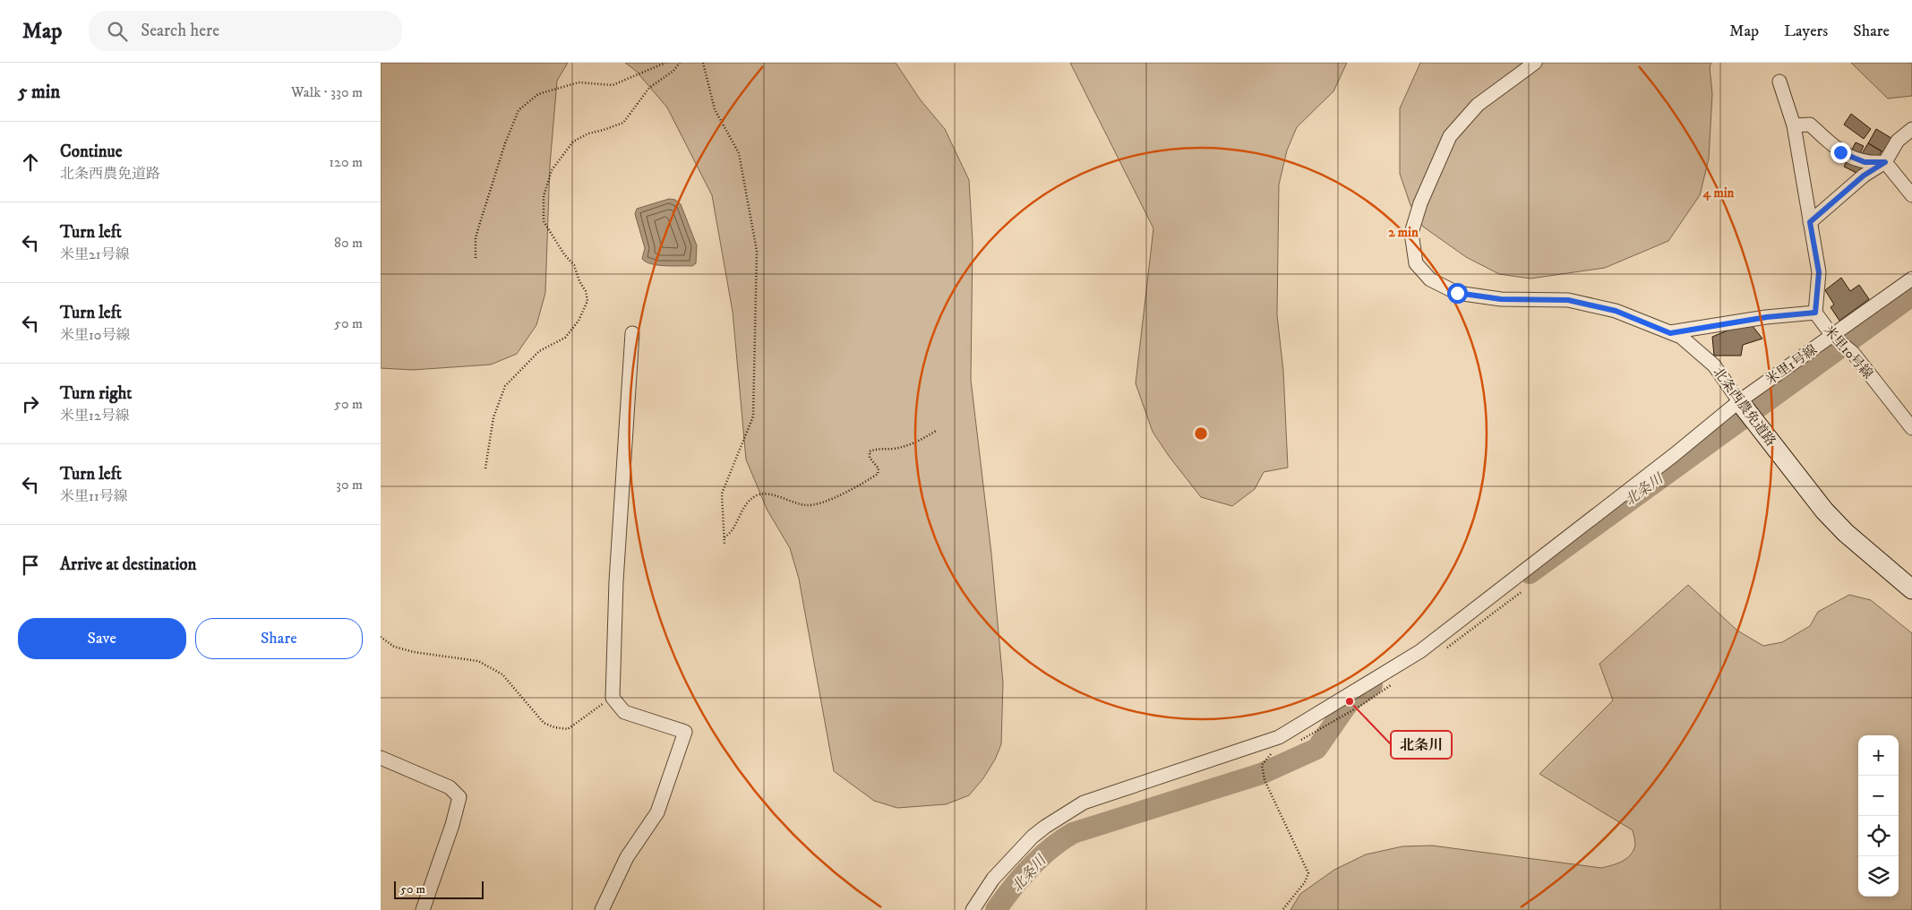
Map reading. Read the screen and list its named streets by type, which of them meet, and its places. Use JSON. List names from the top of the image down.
{
  "streets": {
    "street": ["米里10号線", "米里1号線", "北条西農免道路"]
  },
  "crossings": [
    ["米里10号線", "米里1号線"],
    ["米里1号線", "北条西農免道路"]
  ],
  "water": ["北条川"],
  "places": ["北条川"],
  "scale_bar": "50 m",
  "page": {
    "header": "Map",
    "search": "Search here",
    "nav": ["Map", "Layers", "Share"],
    "heading": ["5 min", "Walk · 330 m"],
    "list": [
      ["Continue", "北条西農免道路", "120 m"],
      ["Turn left", "米里21号線", "80 m"],
      ["Turn left", "米里10号線", "50 m"],
      ["Turn right", "米里12号線", "50 m"],
      ["Turn left", "米里11号線", "30 m"],
      "Arrive at destination"
    ],
    "buttons": ["Save", "Share"],
    "map_buttons": ["+", "−"],
    "scale": "50 m"
  },
  "rings": ["4 min", "2 min"]
}
